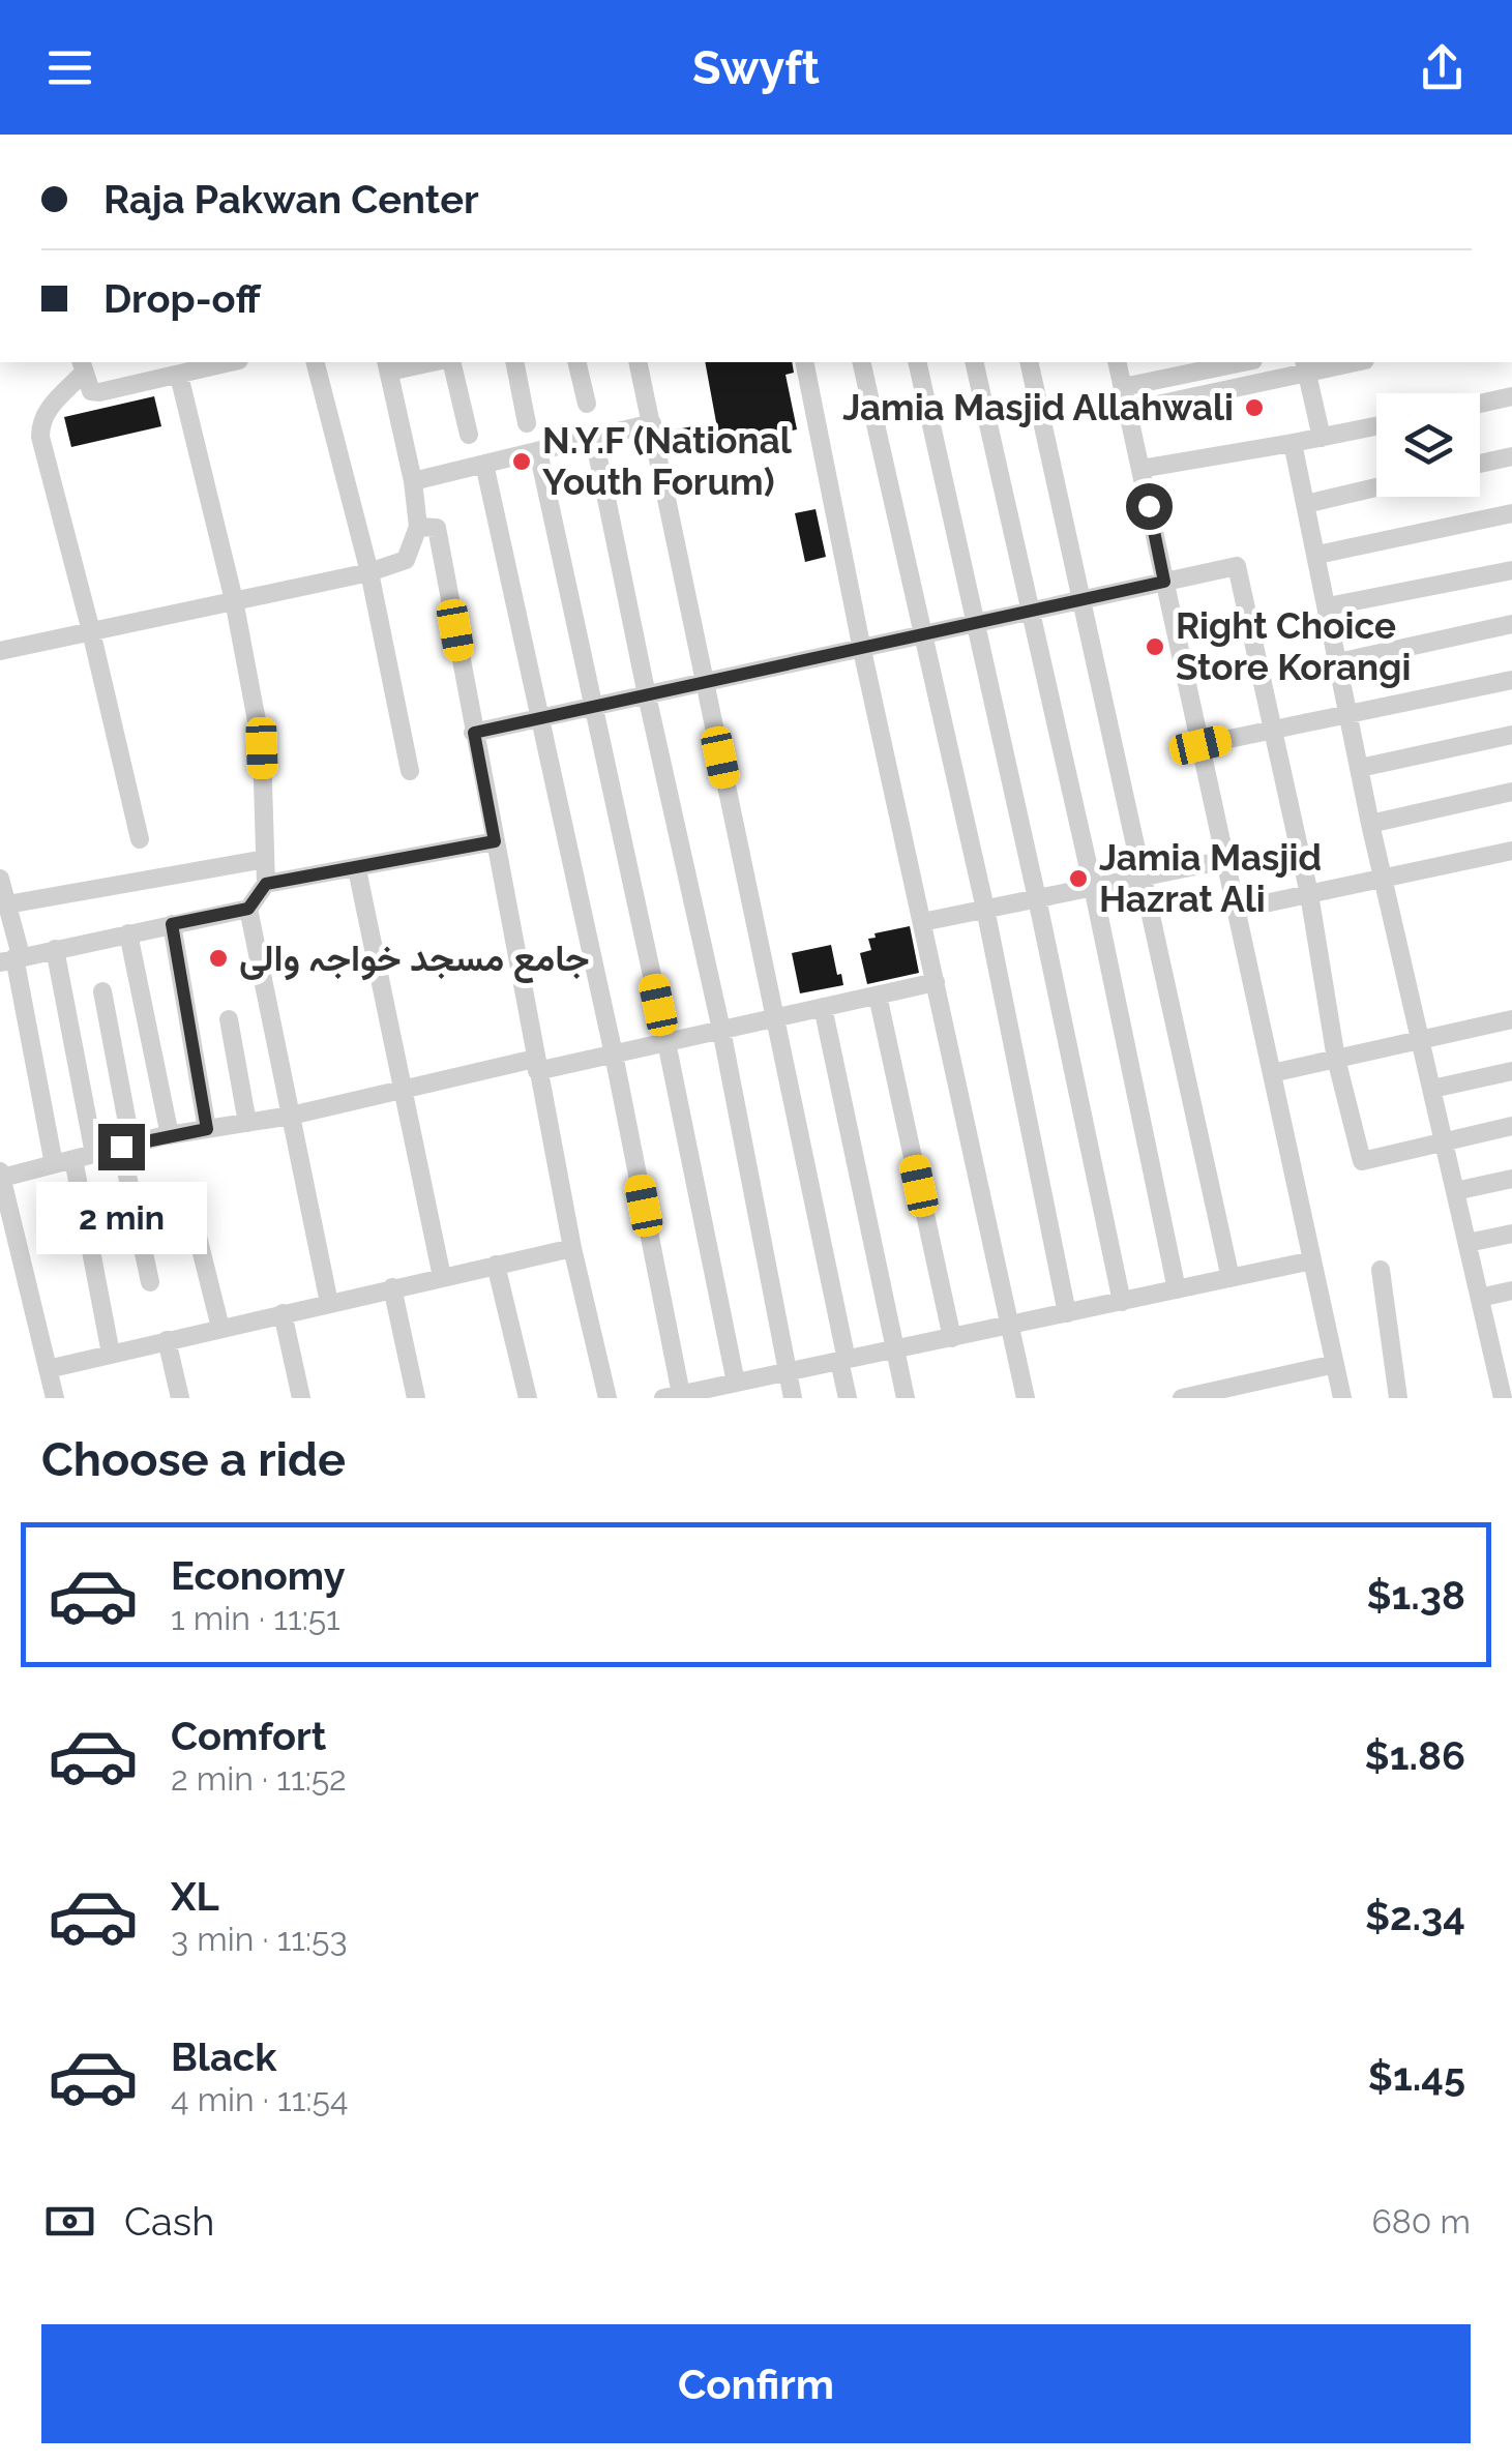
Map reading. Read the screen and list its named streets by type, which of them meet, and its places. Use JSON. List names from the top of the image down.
{
  "places": [
    "Jamia Masjid Allahwali",
    "N.Y.F (National Youth Forum)",
    "Right Choice Store Korangi",
    "Jamia Masjid Hazrat Ali",
    "جامع مسجد خواجہ والی"
  ],
  "page": {
    "header": "Swyft",
    "banner": ["Raja Pakwan Center", "Drop-off"],
    "bubble": "2 min",
    "heading": "Choose a ride",
    "list": [
      {
        "name": "Economy",
        "note": "1 min · 11:51",
        "value": "$1.38"
      },
      {
        "name": "Comfort",
        "note": "2 min · 11:52",
        "value": "$1.86"
      },
      {
        "name": "XL",
        "note": "3 min · 11:53",
        "value": "$2.34"
      },
      {
        "name": "Black",
        "note": "4 min · 11:54",
        "value": "$1.45"
      }
    ],
    "pay": ["Cash", "680 m"],
    "buttons": "Confirm"
  }
}
